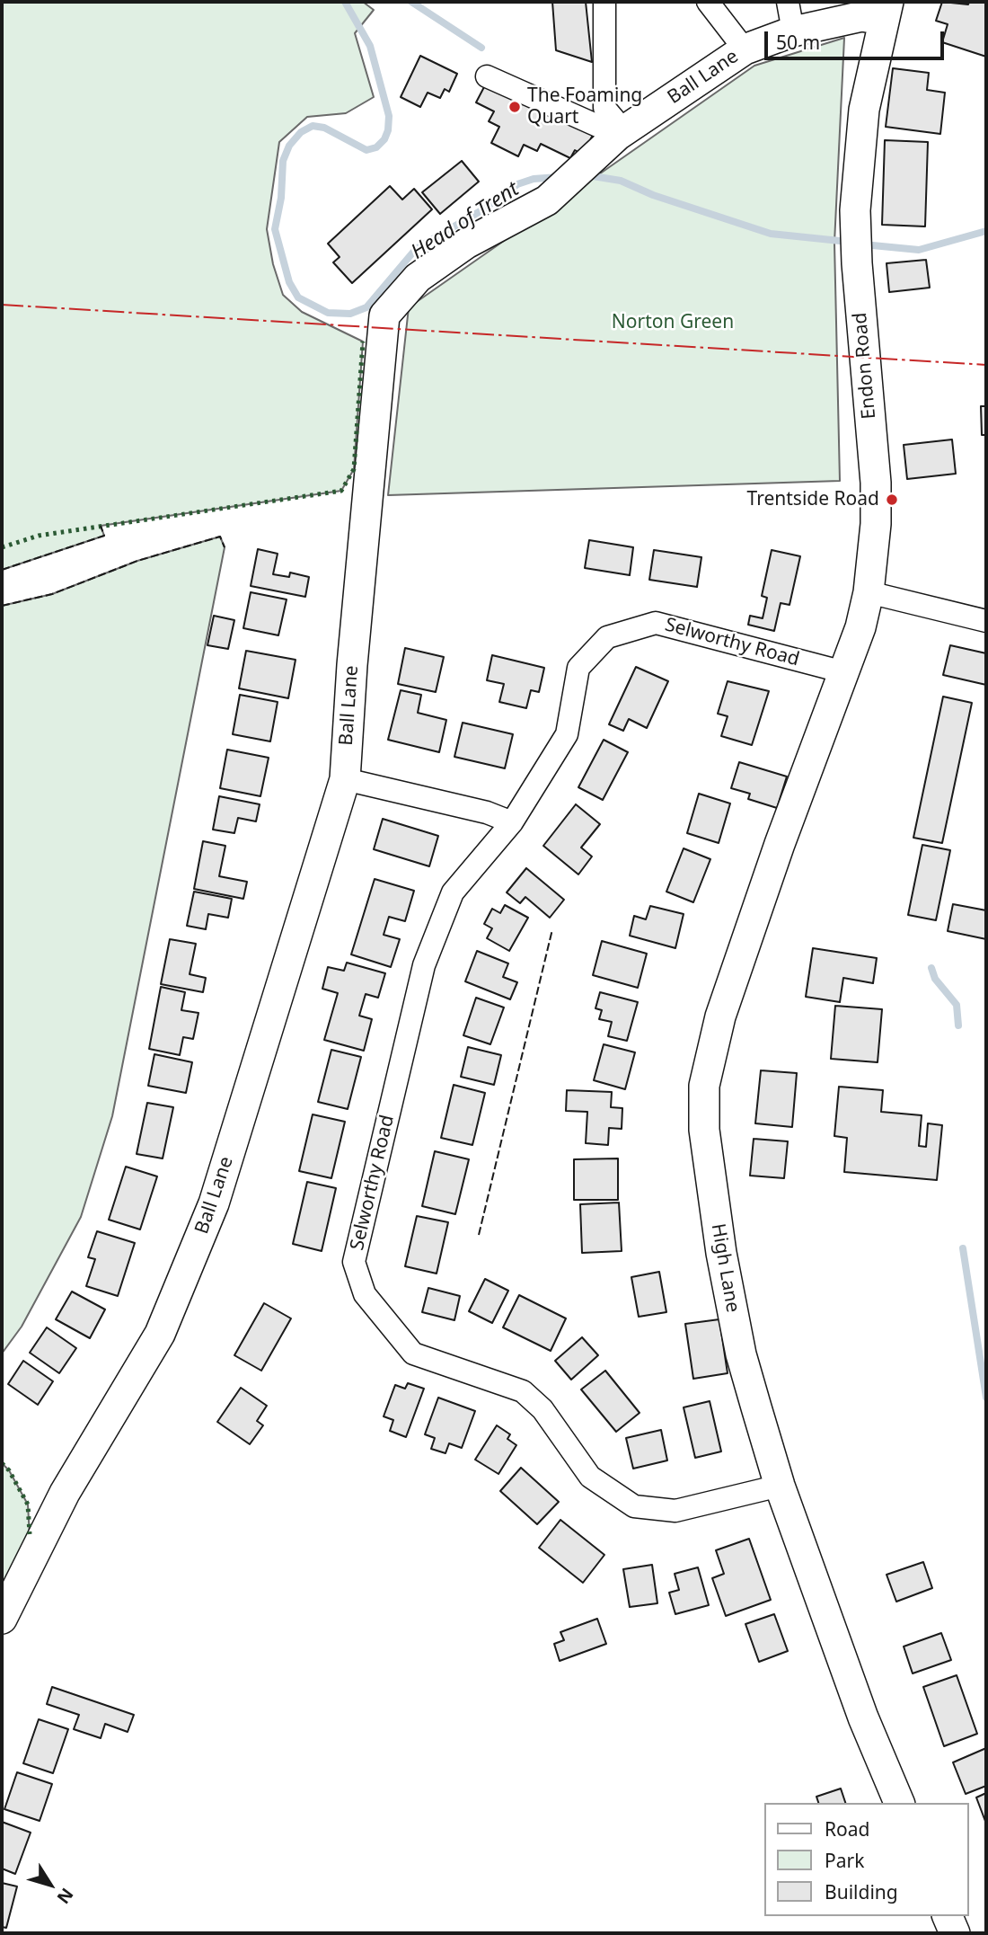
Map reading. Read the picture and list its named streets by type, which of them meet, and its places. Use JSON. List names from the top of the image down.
{
  "streets": {
    "street": [
      "Ball Lane",
      "Endon Road",
      "Selworthy Road",
      "High Lane"
    ]
  },
  "crossings": [
    ["Ball Lane", "Endon Road"],
    ["Endon Road", "Selworthy Road"],
    ["Endon Road", "High Lane"],
    ["Selworthy Road", "High Lane"]
  ],
  "water": ["Head of Trent"],
  "parks": ["Norton Green"],
  "places": ["The Foaming Quart", "Trentside Road"],
  "legend": ["Road", "Park", "Building"],
  "scale_bar": "50 m",
  "north": "bottom right"
}
